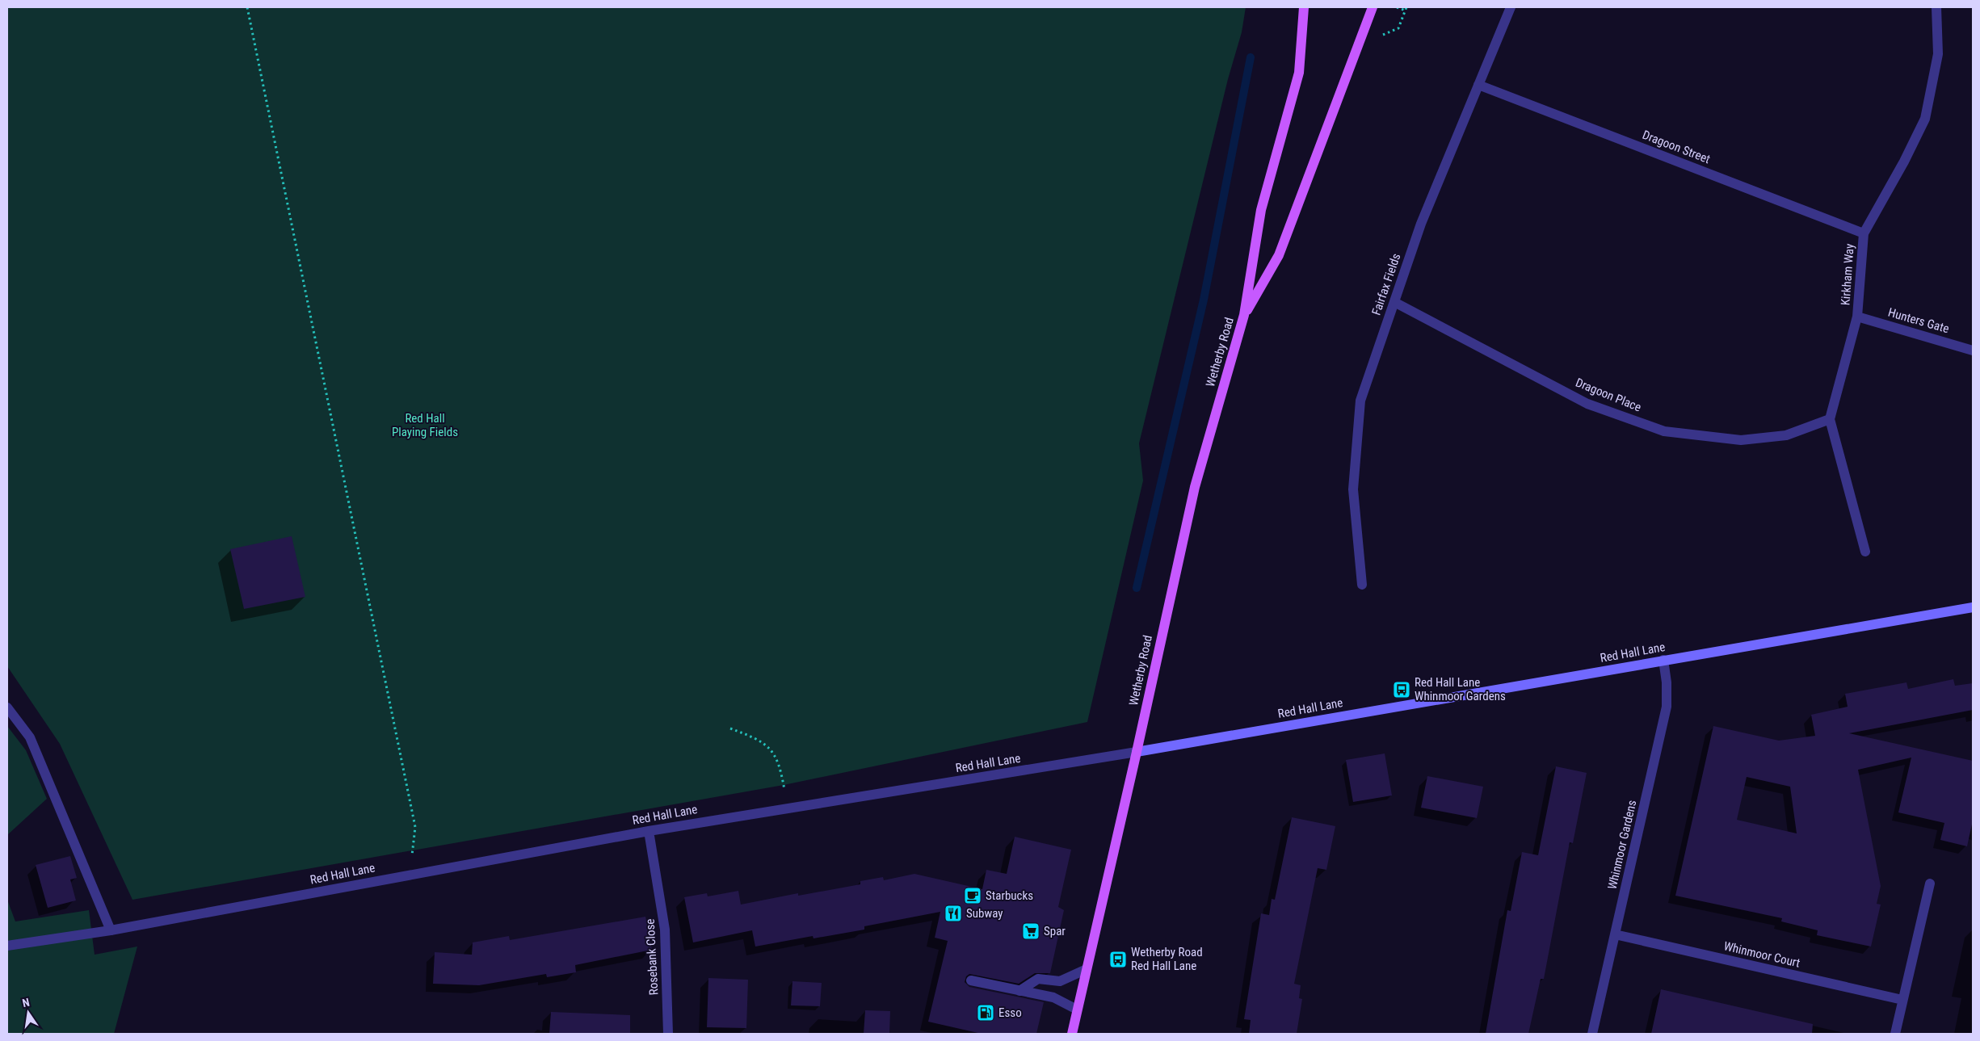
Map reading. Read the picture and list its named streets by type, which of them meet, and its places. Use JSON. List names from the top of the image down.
{
  "streets": {
    "main road": ["Wetherby Road"],
    "street": [
      "Dragoon Street",
      "Kirkham Way",
      "Fairfax Fields",
      "Hunters Gate",
      "Dragoon Place",
      "Red Hall Lane",
      "Whinmoor Gardens",
      "Whinmoor Court",
      "Rosebank Close"
    ]
  },
  "crossings": [
    ["Dragoon Street", "Kirkham Way"],
    ["Dragoon Street", "Fairfax Fields"],
    ["Kirkham Way", "Hunters Gate"],
    ["Kirkham Way", "Dragoon Place"],
    ["Fairfax Fields", "Dragoon Place"],
    ["Wetherby Road", "Red Hall Lane"],
    ["Red Hall Lane", "Whinmoor Gardens"],
    ["Red Hall Lane", "Rosebank Close"],
    ["Whinmoor Gardens", "Whinmoor Court"]
  ],
  "parks": ["Red Hall Playing Fields"],
  "places": {
    "bus stop": ["Red Hall Lane Whinmoor Gardens", "Wetherby Road Red Hall Lane"],
    "cafe": ["Starbucks"],
    "restaurant": ["Subway"],
    "supermarket": ["Spar"],
    "fuel station": ["Esso"]
  },
  "north": "top"
}
